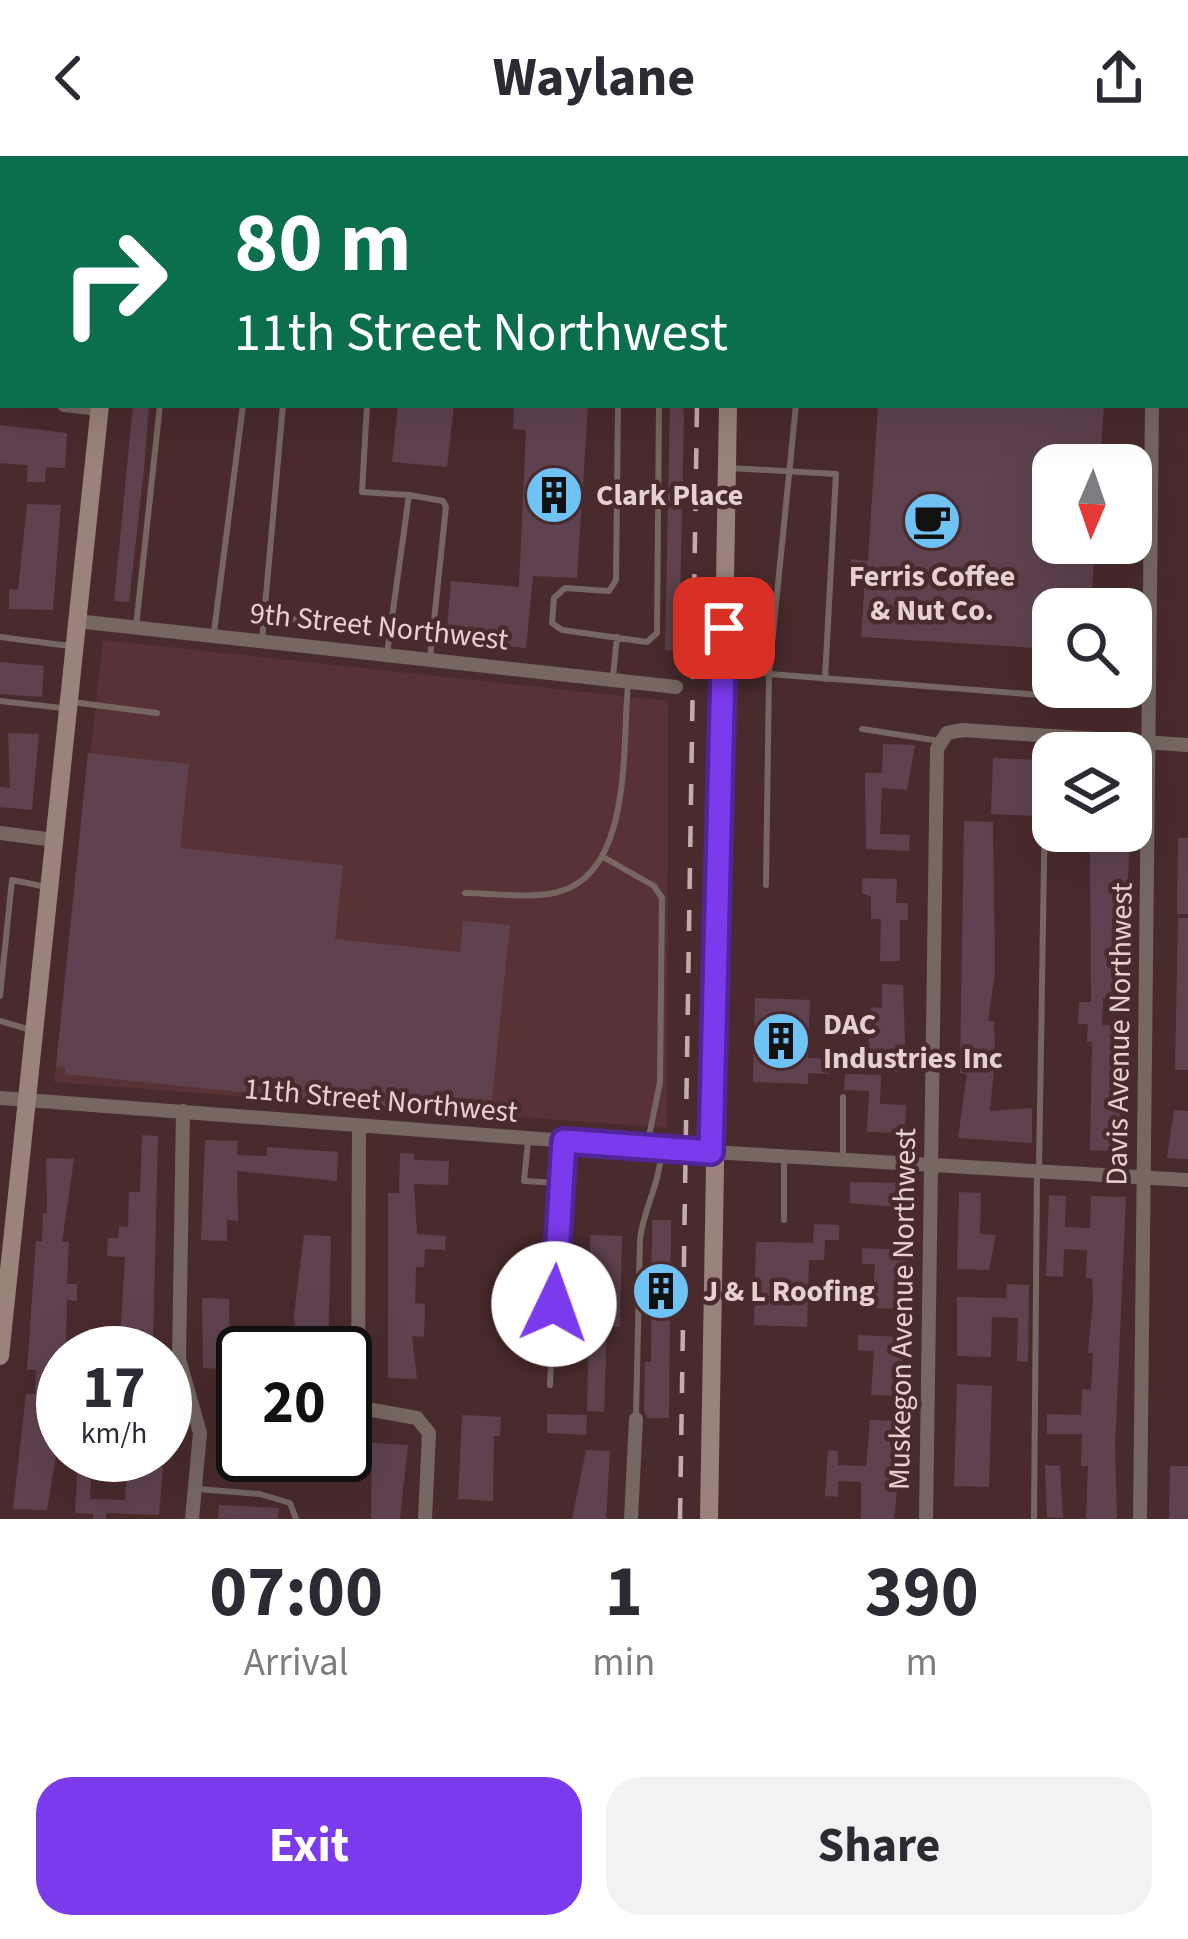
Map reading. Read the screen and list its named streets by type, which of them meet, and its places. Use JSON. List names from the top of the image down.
{
  "streets": {
    "street": [
      "9th Street Northwest",
      "Davis Avenue Northwest",
      "11th Street Northwest",
      "Muskegon Avenue Northwest"
    ]
  },
  "crossings": [
    ["Davis Avenue Northwest", "11th Street Northwest"],
    ["11th Street Northwest", "Muskegon Avenue Northwest"]
  ],
  "places": {
    "building": ["Clark Place", "DAC Industries Inc", "J & L Roofing"],
    "cafe": ["Ferris Coffee & Nut Co."]
  },
  "north": "bottom",
  "page": {
    "header": "Waylane",
    "turn": ["80 m", "11th Street Northwest"],
    "speed": "17 km/h",
    "limit": "20",
    "eta": [
      "07:00",
      "Arrival",
      "1",
      "min",
      "390",
      "m"
    ],
    "buttons": ["Exit", "Share"]
  }
}
